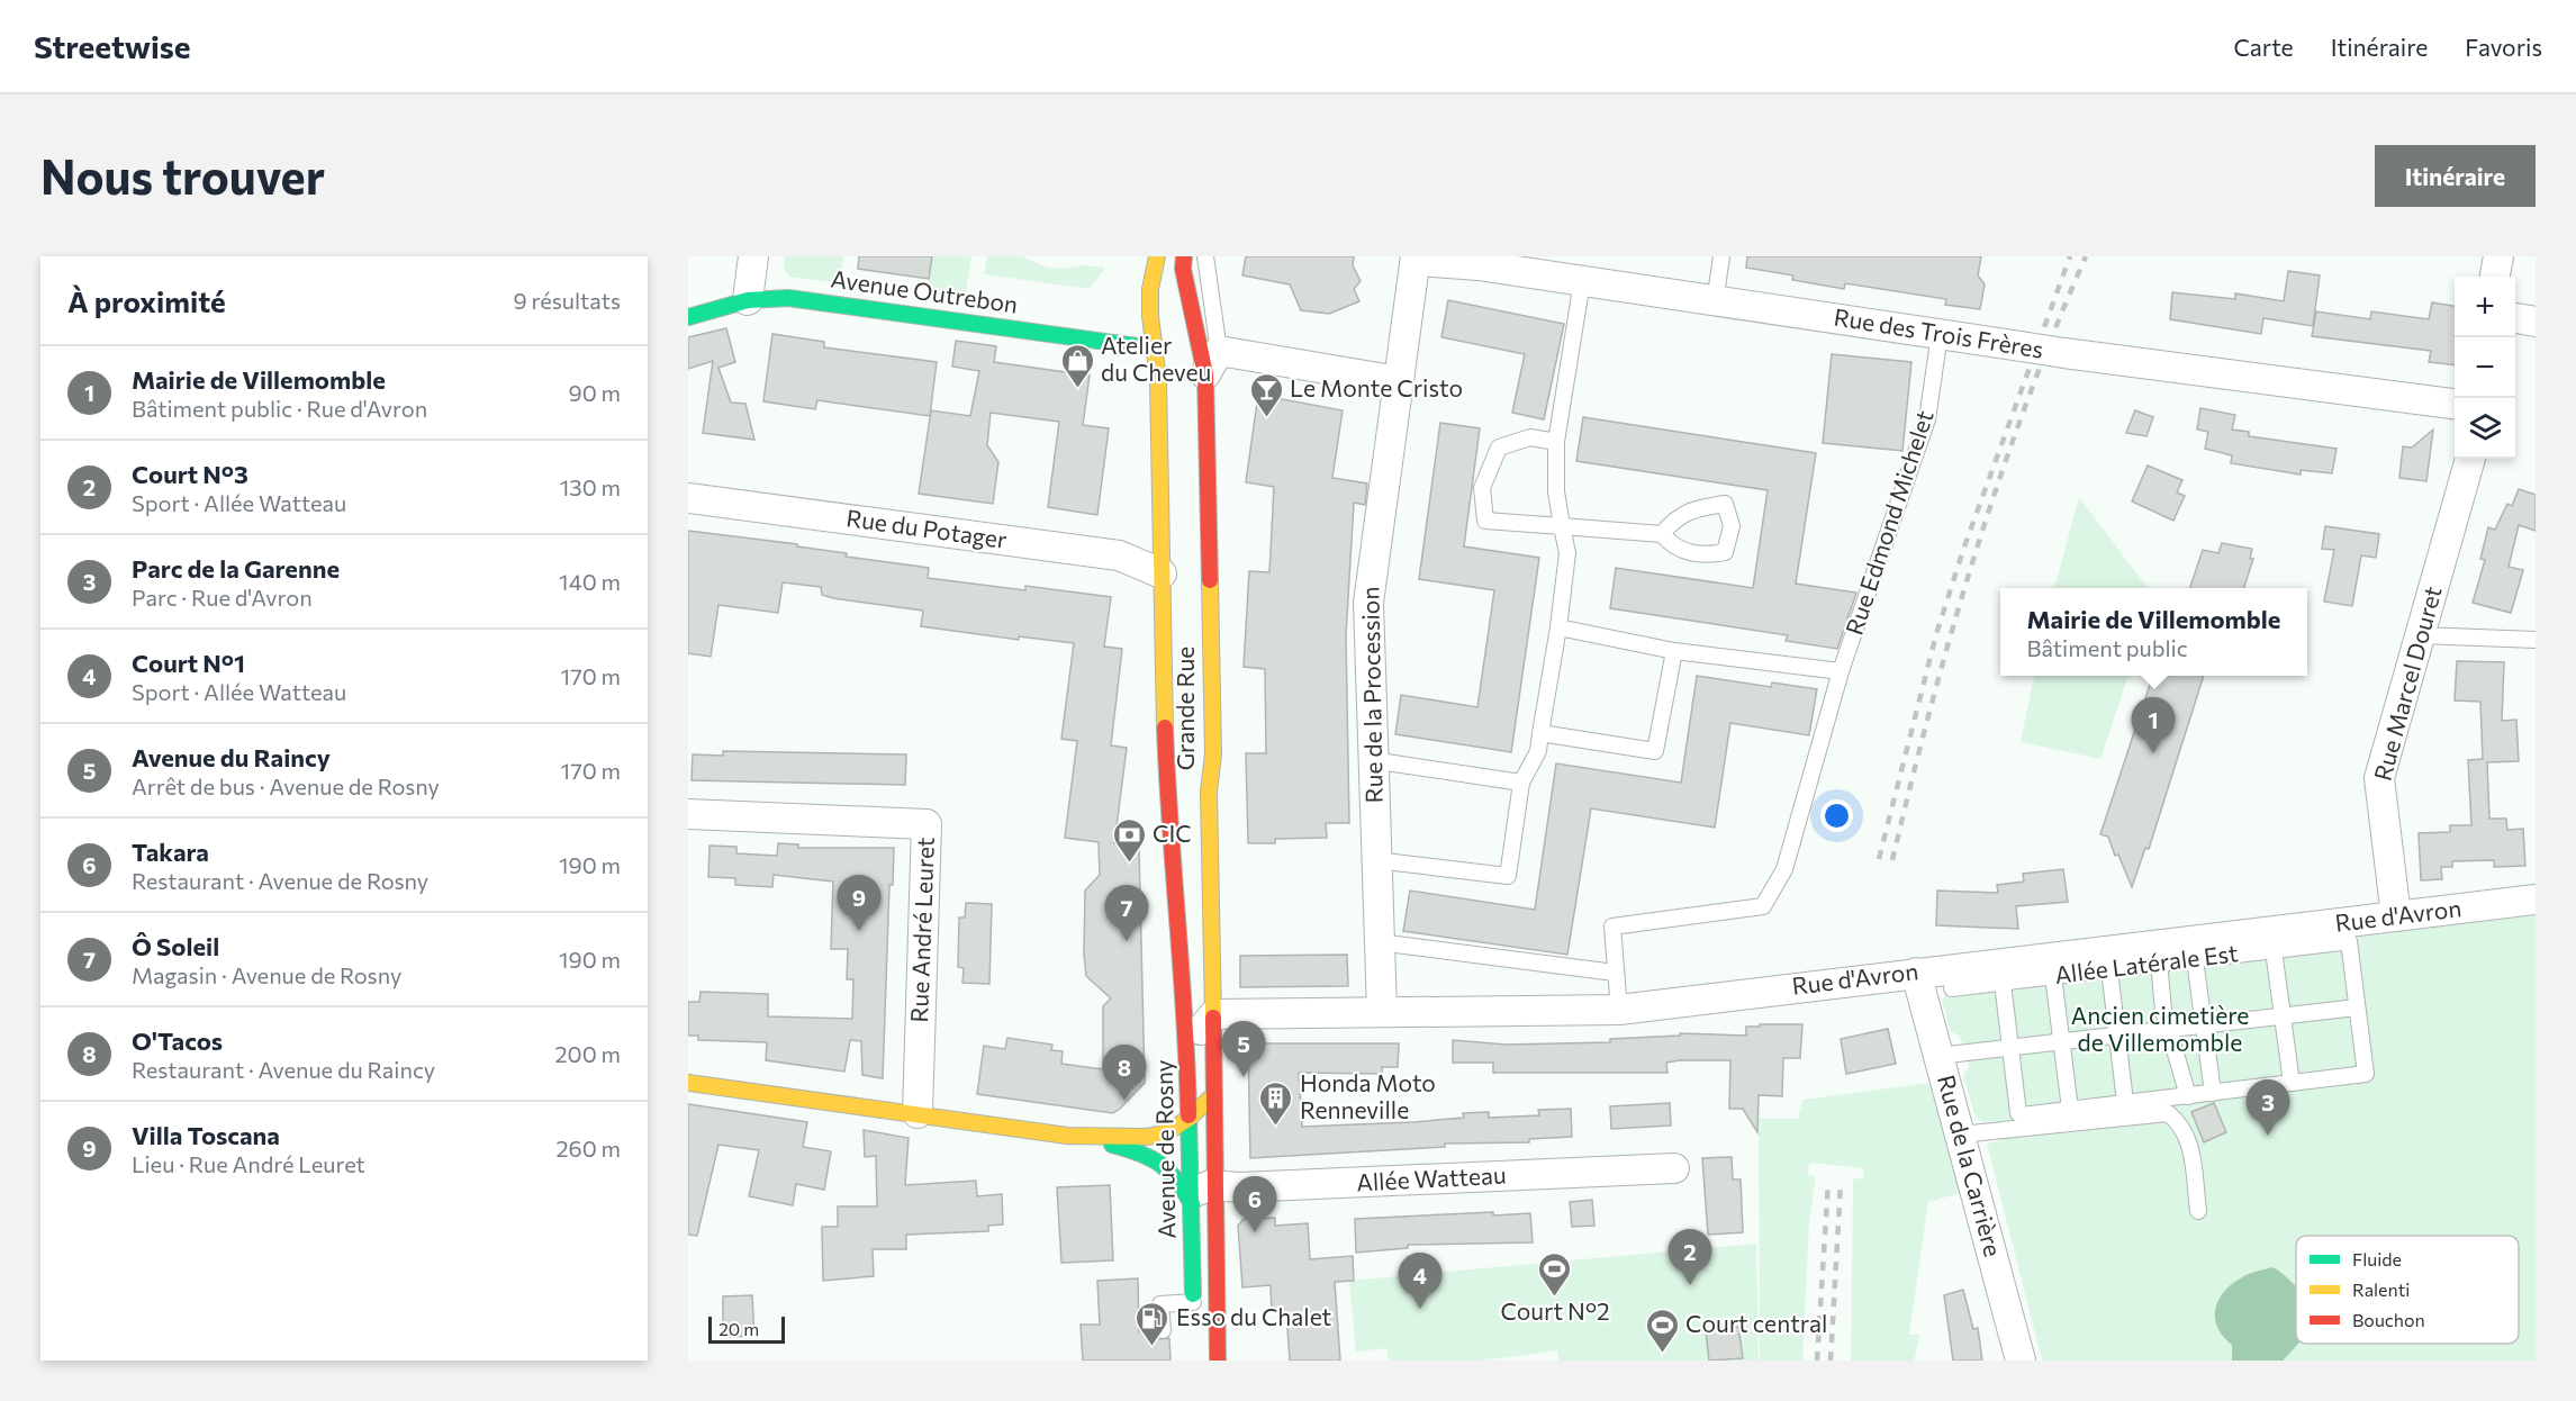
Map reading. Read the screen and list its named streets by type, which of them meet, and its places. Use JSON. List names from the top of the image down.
{
  "streets": {
    "main road": ["Avenue Outrebon", "Grande Rue", "Avenue de Rosny"],
    "street": [
      "Rue des Trois Frères",
      "Rue du Potager",
      "Rue Marcel Douret",
      "Rue de la Procession",
      "Rue d'Avron",
      "Rue André Leuret",
      "Rue de la Carrière",
      "Allée Watteau"
    ],
    "lane": ["Rue Edmond Michelet", "Allée Latérale Est"]
  },
  "crossings": [
    ["Rue des Trois Frères", "Rue Edmond Michelet"],
    ["Rue des Trois Frères", "Rue de la Procession"],
    ["Rue Edmond Michelet", "Rue d'Avron"],
    ["Rue du Potager", "Avenue de Rosny"],
    ["Rue Marcel Douret", "Rue d'Avron"],
    ["Rue de la Procession", "Rue d'Avron"],
    ["Grande Rue", "Avenue de Rosny"],
    ["Rue d'Avron", "Avenue de Rosny"],
    ["Rue d'Avron", "Rue de la Carrière"],
    ["Avenue de Rosny", "Allée Watteau"]
  ],
  "parks": ["Ancien cimetière de Villemomble"],
  "places": {
    "shop": ["Atelier du Cheveu"],
    "bar": ["Le Monte Cristo"],
    "bank": ["CIC"],
    "building": ["Honda Moto Renneville"],
    "sports": ["Court N°2", "Court central"],
    "fuel station": ["Esso du Chalet"]
  },
  "legend": ["Fluide", "Ralenti", "Bouchon"],
  "scale_bar": "20 m",
  "page": {
    "header": "Streetwise",
    "nav": ["Carte", "Itinéraire", "Favoris"],
    "buttons": "Itinéraire",
    "title": "Nous trouver",
    "heading": ["À proximité", "9 résultats"],
    "map_buttons": ["+", "−"],
    "list": [
      {
        "mark": "1",
        "name": "Mairie de Villemomble",
        "note": "Bâtiment public · Rue d'Avron",
        "value": "90 m"
      },
      {
        "mark": "2",
        "name": "Court N°3",
        "note": "Sport · Allée Watteau",
        "value": "130 m"
      },
      {
        "mark": "3",
        "name": "Parc de la Garenne",
        "note": "Parc · Rue d'Avron",
        "value": "140 m"
      },
      {
        "mark": "4",
        "name": "Court N°1",
        "note": "Sport · Allée Watteau",
        "value": "170 m"
      },
      {
        "mark": "5",
        "name": "Avenue du Raincy",
        "note": "Arrêt de bus · Avenue de Rosny",
        "value": "170 m"
      },
      {
        "mark": "6",
        "name": "Takara",
        "note": "Restaurant · Avenue de Rosny",
        "value": "190 m"
      },
      {
        "mark": "7",
        "name": "Ô Soleil",
        "note": "Magasin · Avenue de Rosny",
        "value": "190 m"
      },
      {
        "mark": "8",
        "name": "O'Tacos",
        "note": "Restaurant · Avenue du Raincy",
        "value": "200 m"
      },
      {
        "mark": "9",
        "name": "Villa Toscana",
        "note": "Lieu · Rue André Leuret",
        "value": "260 m"
      }
    ],
    "popup": ["Mairie de Villemomble", "Bâtiment public"],
    "pins": [
      "1",
      "9",
      "7",
      "5",
      "8",
      "3",
      "6",
      "2",
      "4"
    ],
    "scale": "20 m"
  }
}
